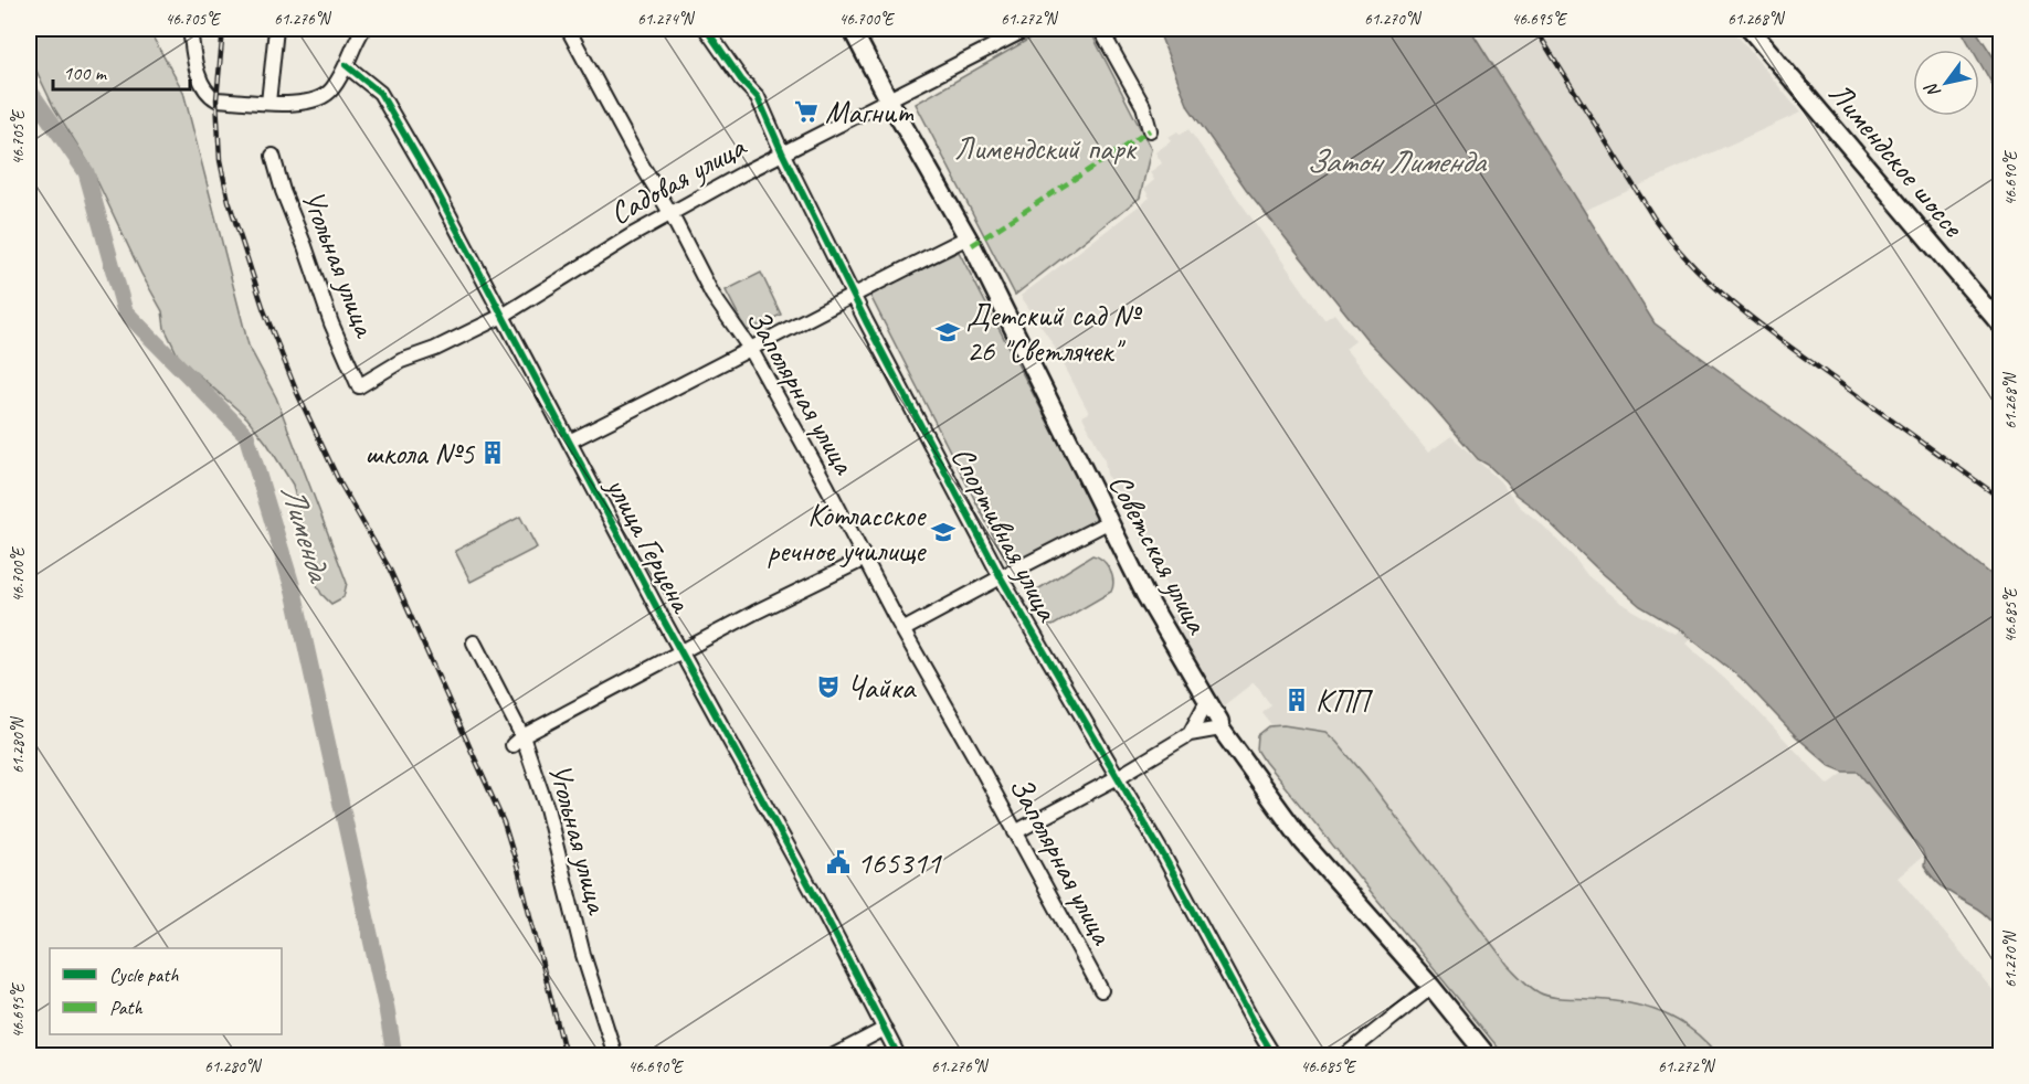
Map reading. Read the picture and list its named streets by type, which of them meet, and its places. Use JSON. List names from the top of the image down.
{
  "streets": {
    "main road": ["Лимендское шоссе", "Советская улица"],
    "street": [
      "Садовая улица",
      "Угольная улица",
      "Заполярная улица",
      "Спортивная улица",
      "улица Герцена"
    ]
  },
  "crossings": [
    ["Садовая улица", "Угольная улица"],
    ["Садовая улица", "Заполярная улица"],
    ["Садовая улица", "Спортивная улица"],
    ["Садовая улица", "улица Герцена"],
    ["Садовая улица", "Советская улица"]
  ],
  "water": ["Затон Лименда", "Лименда"],
  "parks": ["Лимендский парк"],
  "places": {
    "supermarket": ["Магнит"],
    "school or university": ["Детский сад № 26 \"Светлячек\"", "Котласское речное училище"],
    "building": ["школа №5", "КПП"],
    "theatre": ["Чайка"],
    "public building": ["165311"]
  },
  "legend": ["Cycle path", "Path"],
  "scale_bar": "100 m",
  "north": "bottom left",
  "coordinates": [
    "46.705°E",
    "61.276°N",
    "61.274°N",
    "46.700°E",
    "61.272°N",
    "61.270°N",
    "46.695°E",
    "61.268°N",
    "46.690°E",
    "46.685°E",
    "61.280°N"
  ]
}
